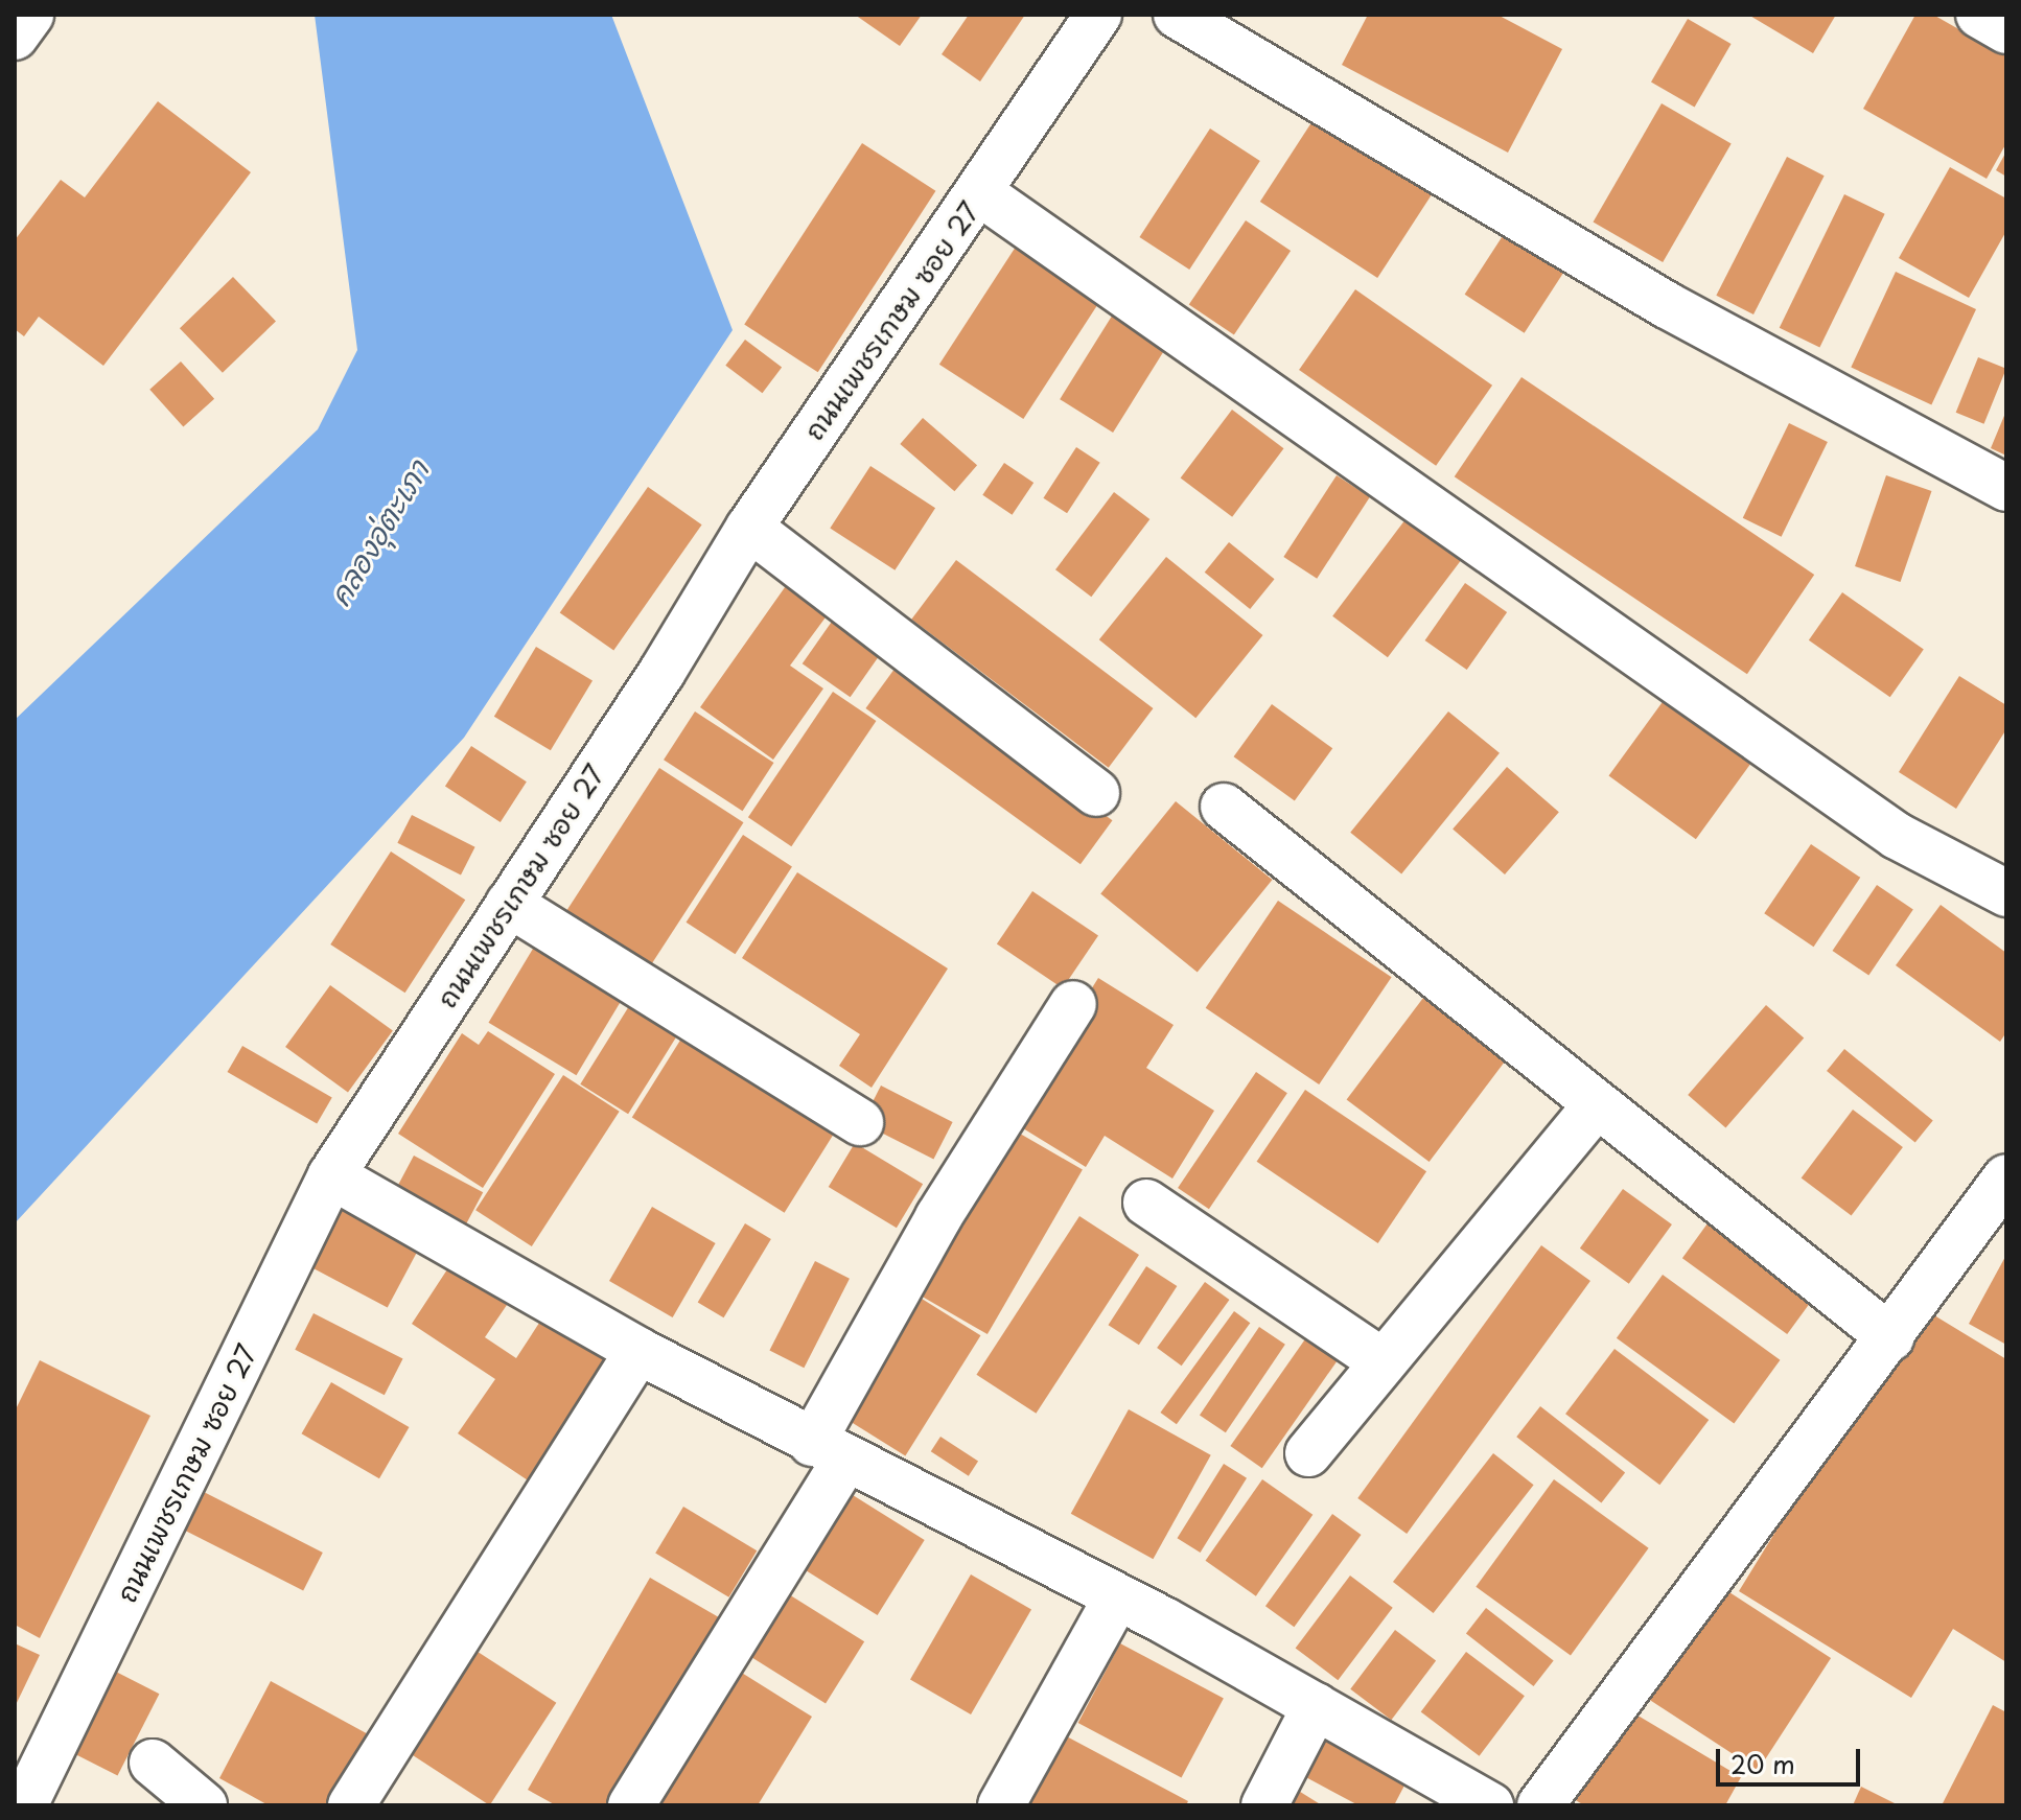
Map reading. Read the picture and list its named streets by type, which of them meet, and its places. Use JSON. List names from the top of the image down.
{
  "streets": {
    "street": ["ถนนเพชรเกษม ซอย 27"]
  },
  "water": ["คลองอุ่ตะเภา"],
  "scale_bar": "20 m"
}
